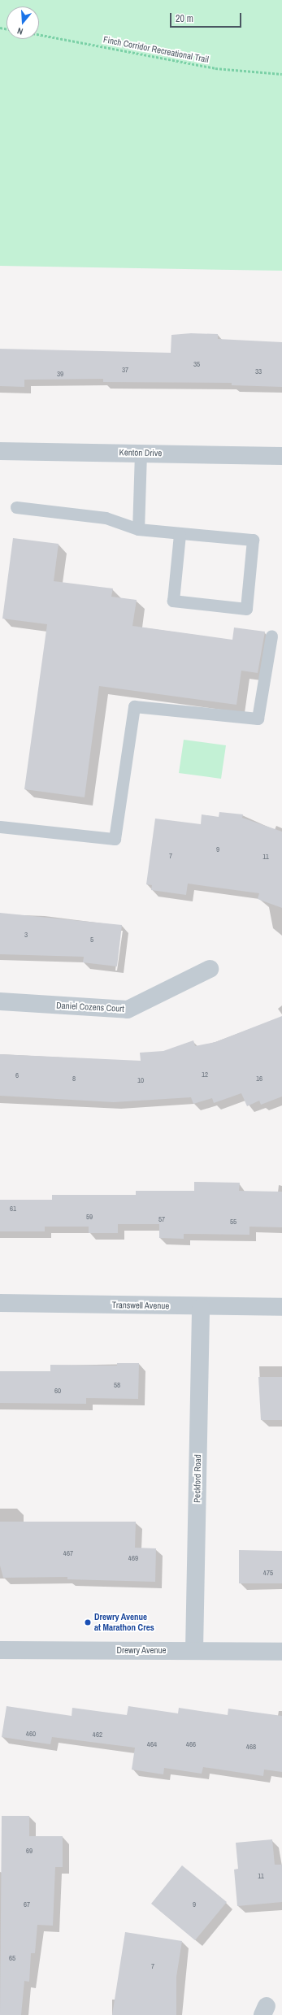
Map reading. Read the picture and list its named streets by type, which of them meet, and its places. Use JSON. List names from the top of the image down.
{
  "streets": {
    "street": [
      "Kenton Drive",
      "Daniel Cozens Court",
      "Transwell Avenue",
      "Peckford Road",
      "Drewry Avenue"
    ],
    "path": ["Finch Corridor Recreational Trail"]
  },
  "crossings": [
    ["Transwell Avenue", "Peckford Road"],
    ["Peckford Road", "Drewry Avenue"]
  ],
  "places": ["Drewry Avenue at Marathon Cres"],
  "house_numbers": [
    "35",
    "37",
    "33",
    "39",
    "9",
    "7",
    "11",
    "3",
    "5",
    "12",
    "6",
    "8",
    "16",
    "10",
    "61",
    "59",
    "57",
    "55",
    "58",
    "60",
    "467",
    "469",
    "475",
    "460",
    "462",
    "464",
    "466",
    "468",
    "69",
    "11",
    "67",
    "9",
    "65",
    "7"
  ],
  "scale_bar": "20 m",
  "north": "bottom"
}
